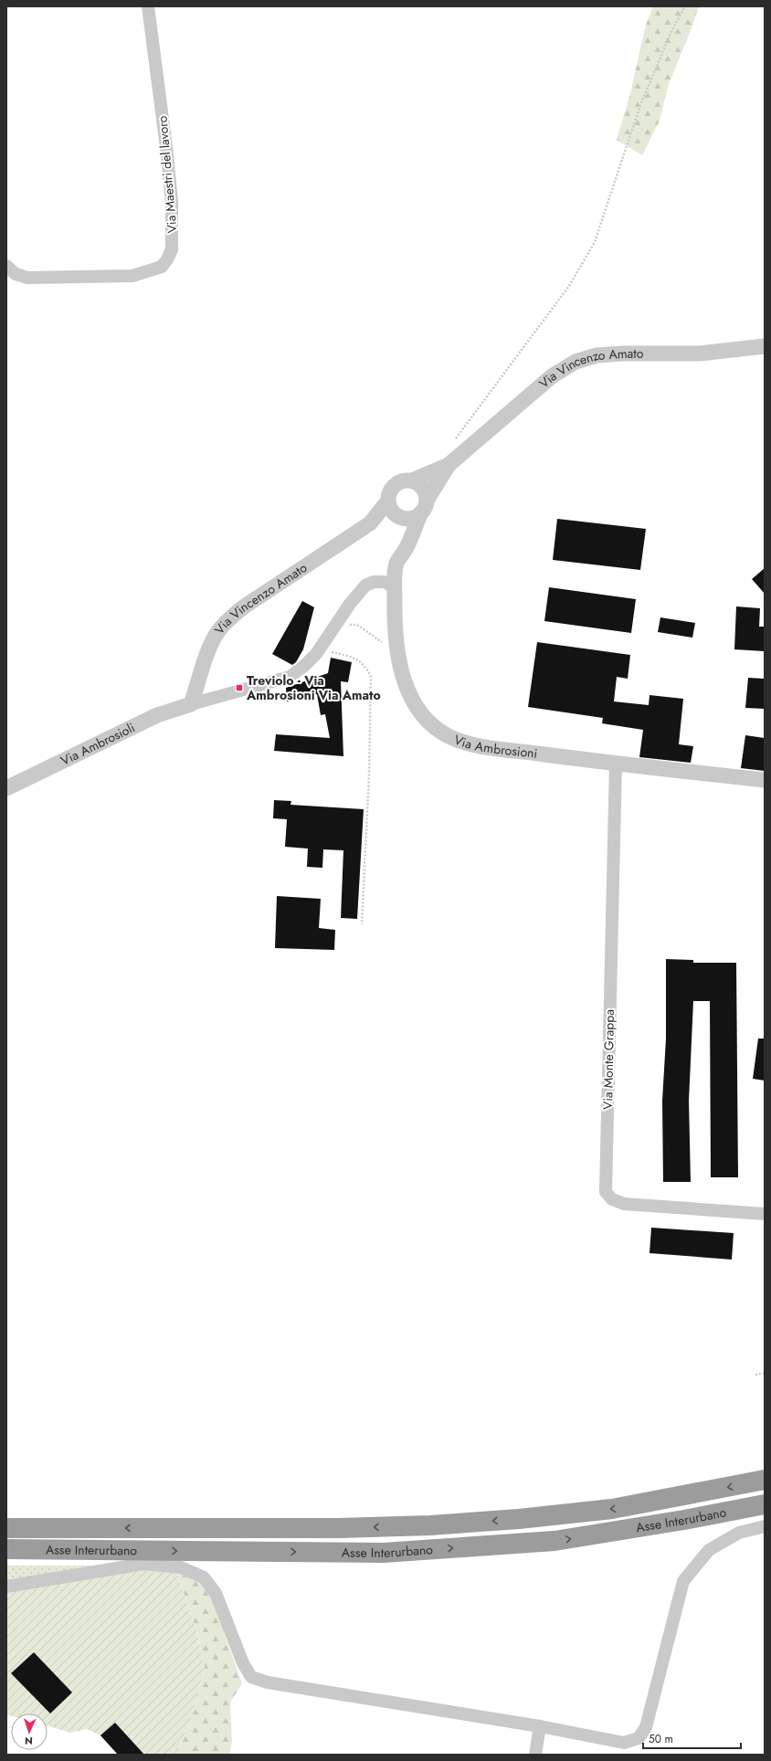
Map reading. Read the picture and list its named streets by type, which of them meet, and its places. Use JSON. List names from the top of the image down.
{
  "streets": {
    "highway": ["Asse Interurbano"],
    "street": [
      "Via Maestri del lavoro",
      "Via Vincenzo Amato",
      "Via Ambrosioli",
      "Via Ambrosioni",
      "Via Monte Grappa"
    ]
  },
  "crossings": [
    ["Via Vincenzo Amato", "Via Ambrosioli"],
    ["Via Vincenzo Amato", "Via Ambrosioni"],
    ["Via Ambrosioni", "Via Monte Grappa"]
  ],
  "places": {
    "transit": ["Treviolo - Via Ambrosioni Via Amato"]
  },
  "scale_bar": "50 m",
  "north": "bottom"
}
